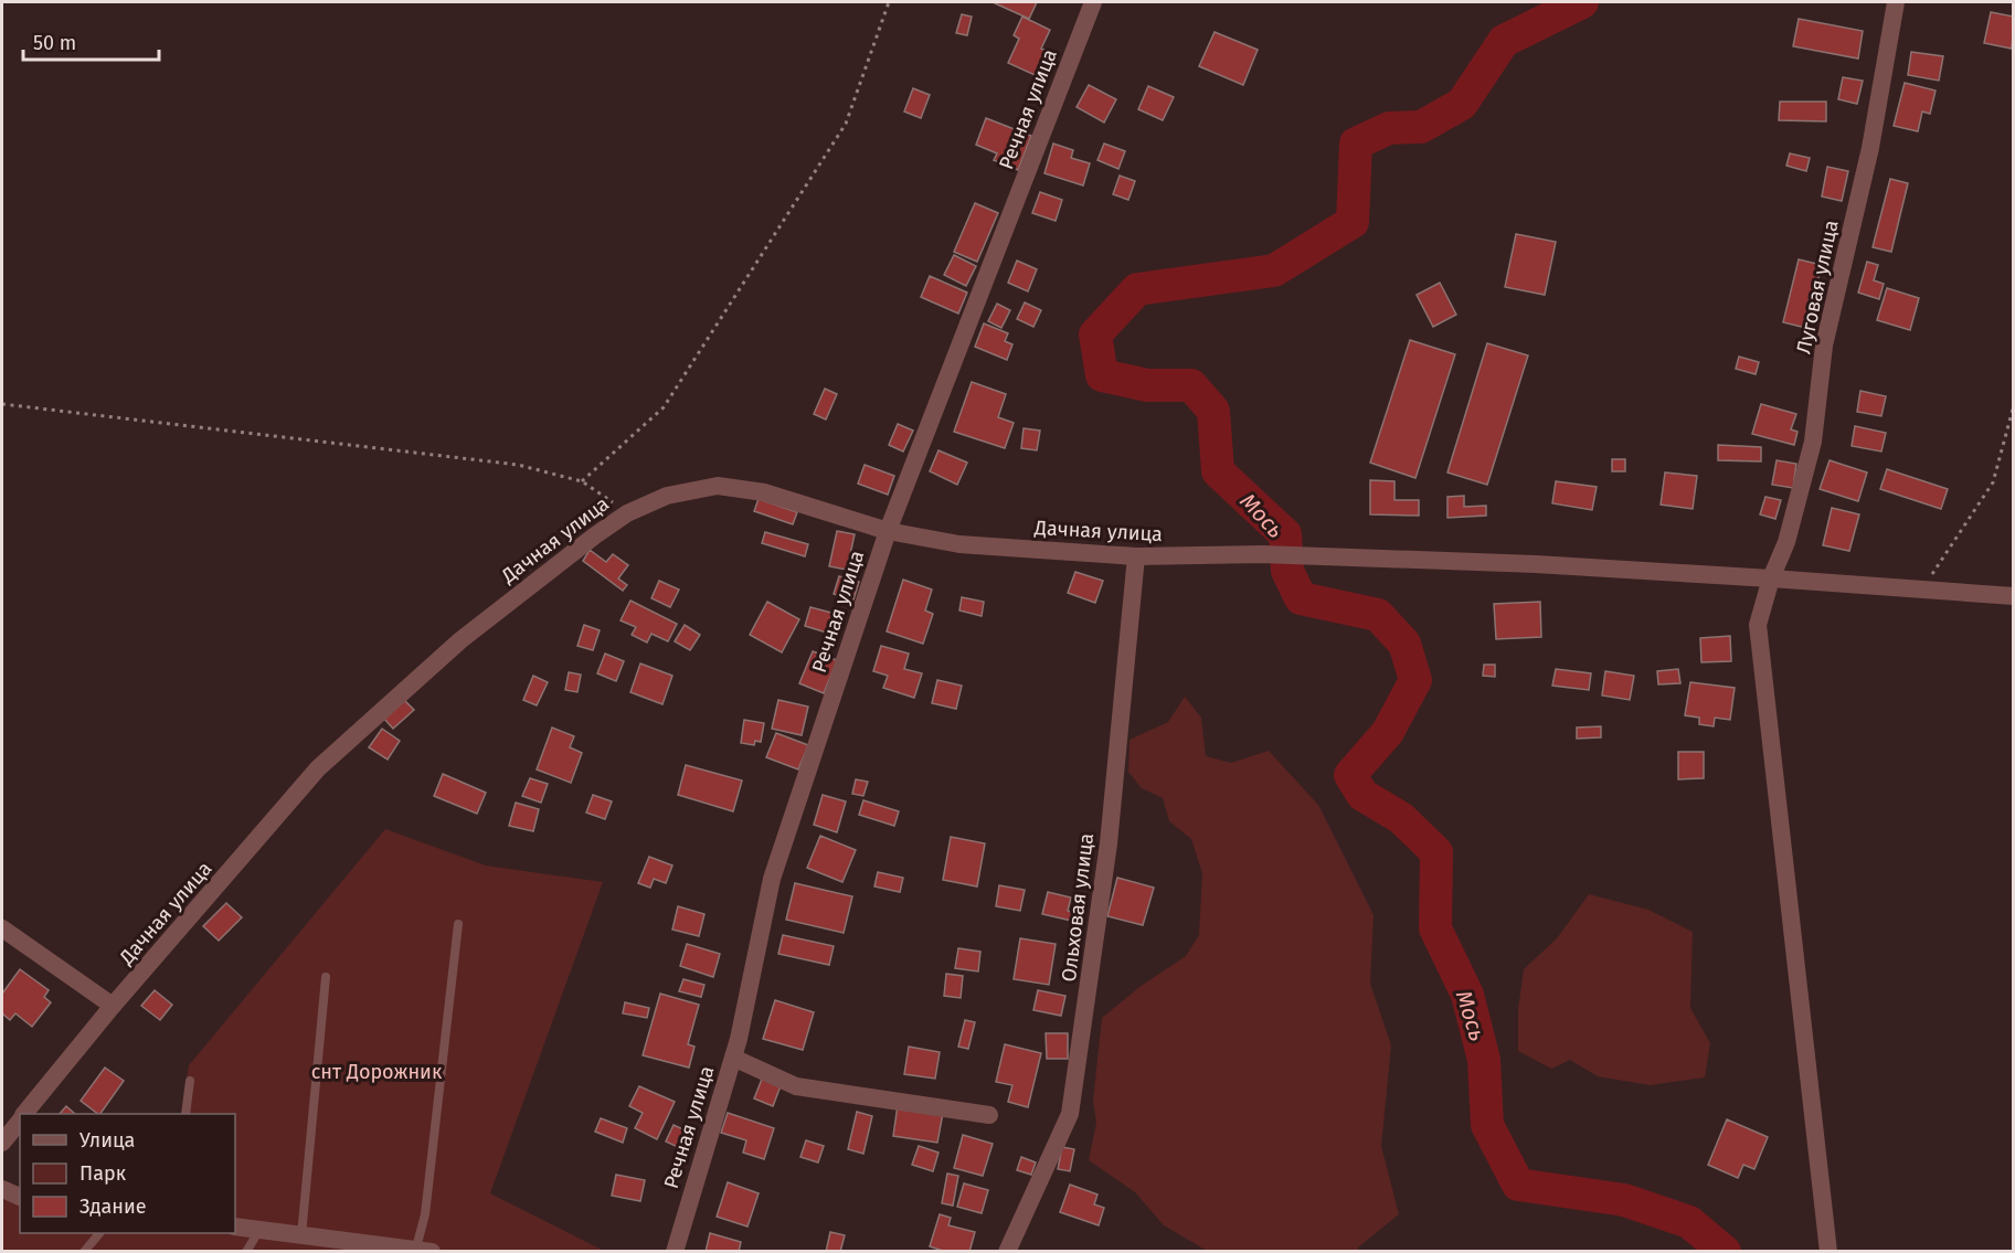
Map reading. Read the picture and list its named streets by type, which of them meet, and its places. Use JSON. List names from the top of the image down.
{
  "streets": {
    "street": [
      "Речная улица",
      "Луговая улица",
      "Дачная улица",
      "Ольховая улица"
    ]
  },
  "crossings": [
    ["Речная улица", "Дачная улица"],
    ["Луговая улица", "Дачная улица"],
    ["Дачная улица", "Ольховая улица"]
  ],
  "water": ["Мось"],
  "parks": ["снт Дорожник"],
  "legend": ["Улица", "Парк", "Здание"],
  "scale_bar": "50 m"
}
